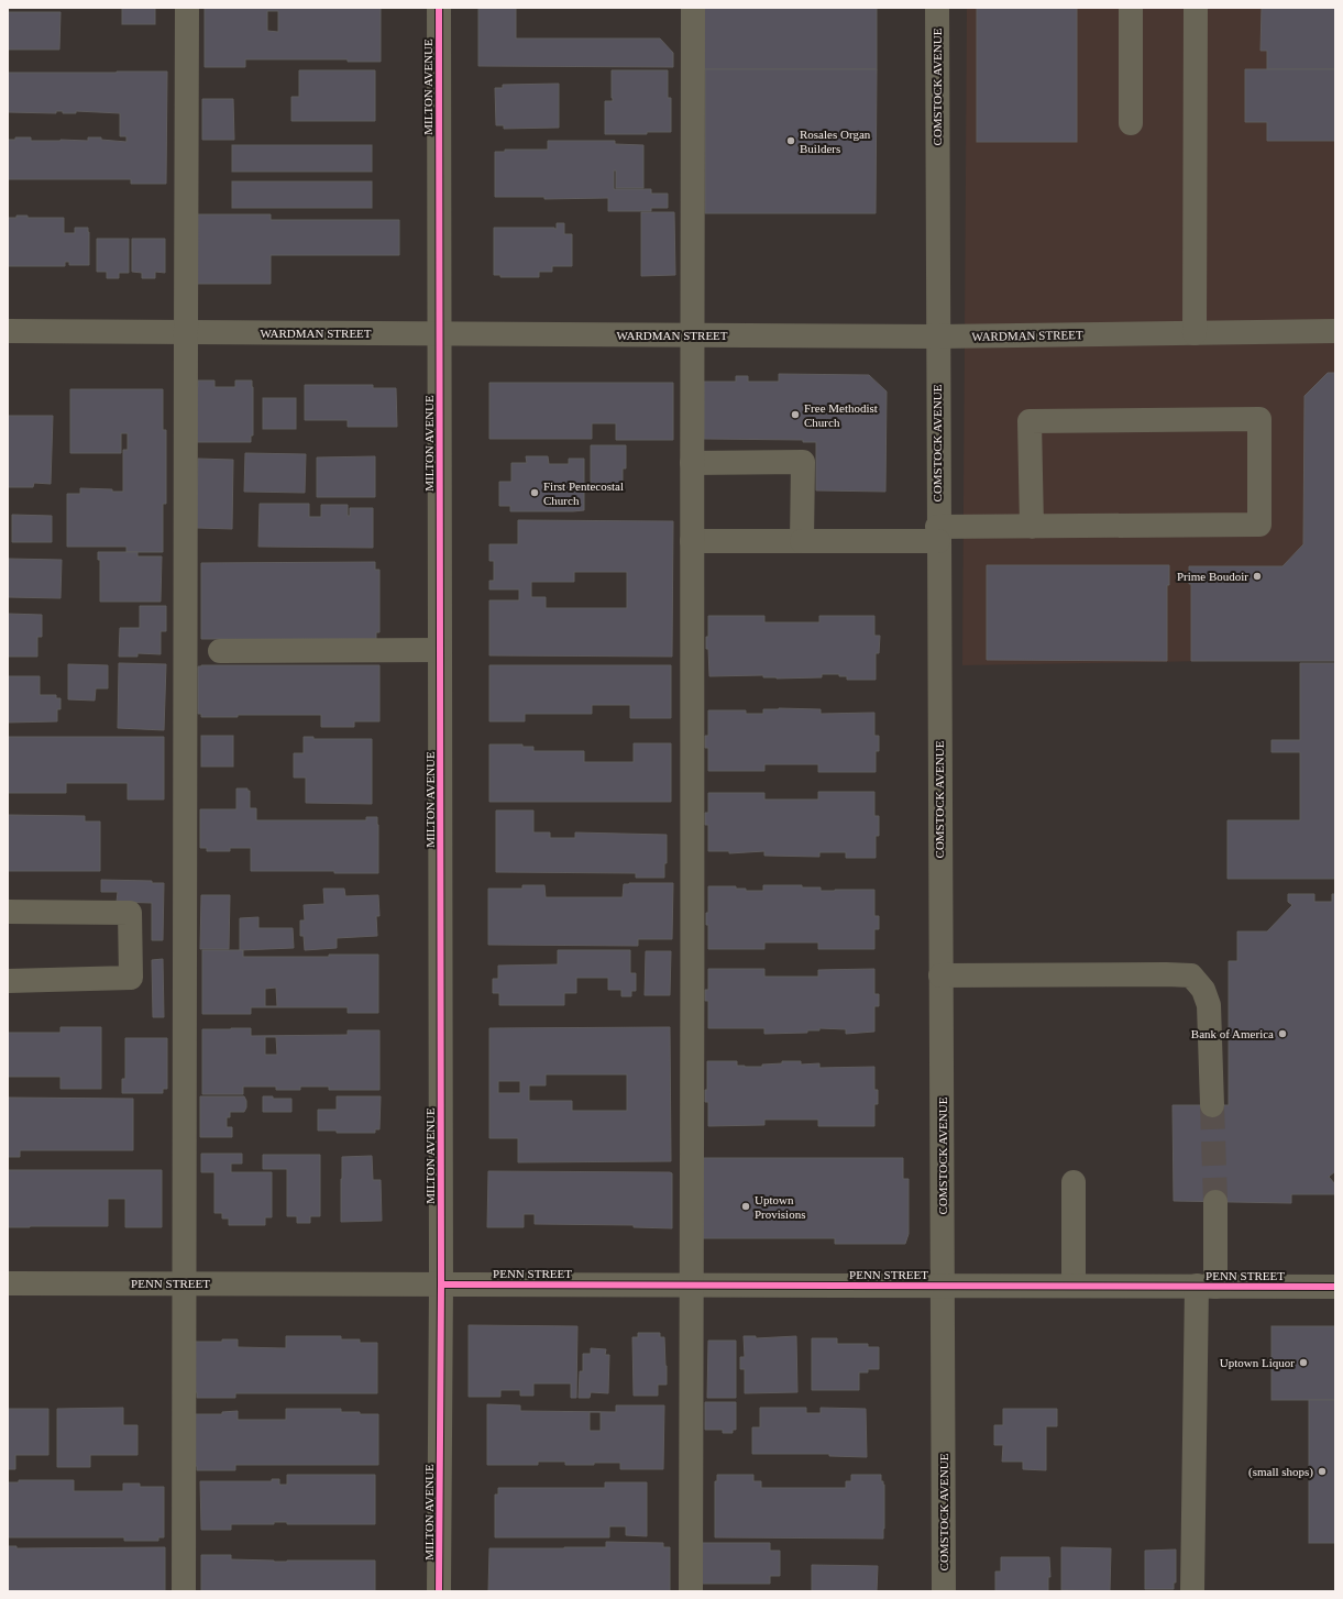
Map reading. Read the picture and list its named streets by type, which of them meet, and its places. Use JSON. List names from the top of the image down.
{
  "streets": {
    "street": [
      "MILTON AVENUE",
      "COMSTOCK AVENUE",
      "WARDMAN STREET",
      "PENN STREET"
    ]
  },
  "crossings": [
    ["MILTON AVENUE", "WARDMAN STREET"],
    ["MILTON AVENUE", "PENN STREET"],
    ["COMSTOCK AVENUE", "WARDMAN STREET"],
    ["COMSTOCK AVENUE", "PENN STREET"]
  ],
  "places": [
    "Rosales Organ Builders",
    "Free Methodist Church",
    "First Pentecostal Church",
    "Prime Boudoir",
    "Bank of America",
    "Uptown Provisions",
    "Uptown Liquor",
    "(small shops)"
  ]
}
